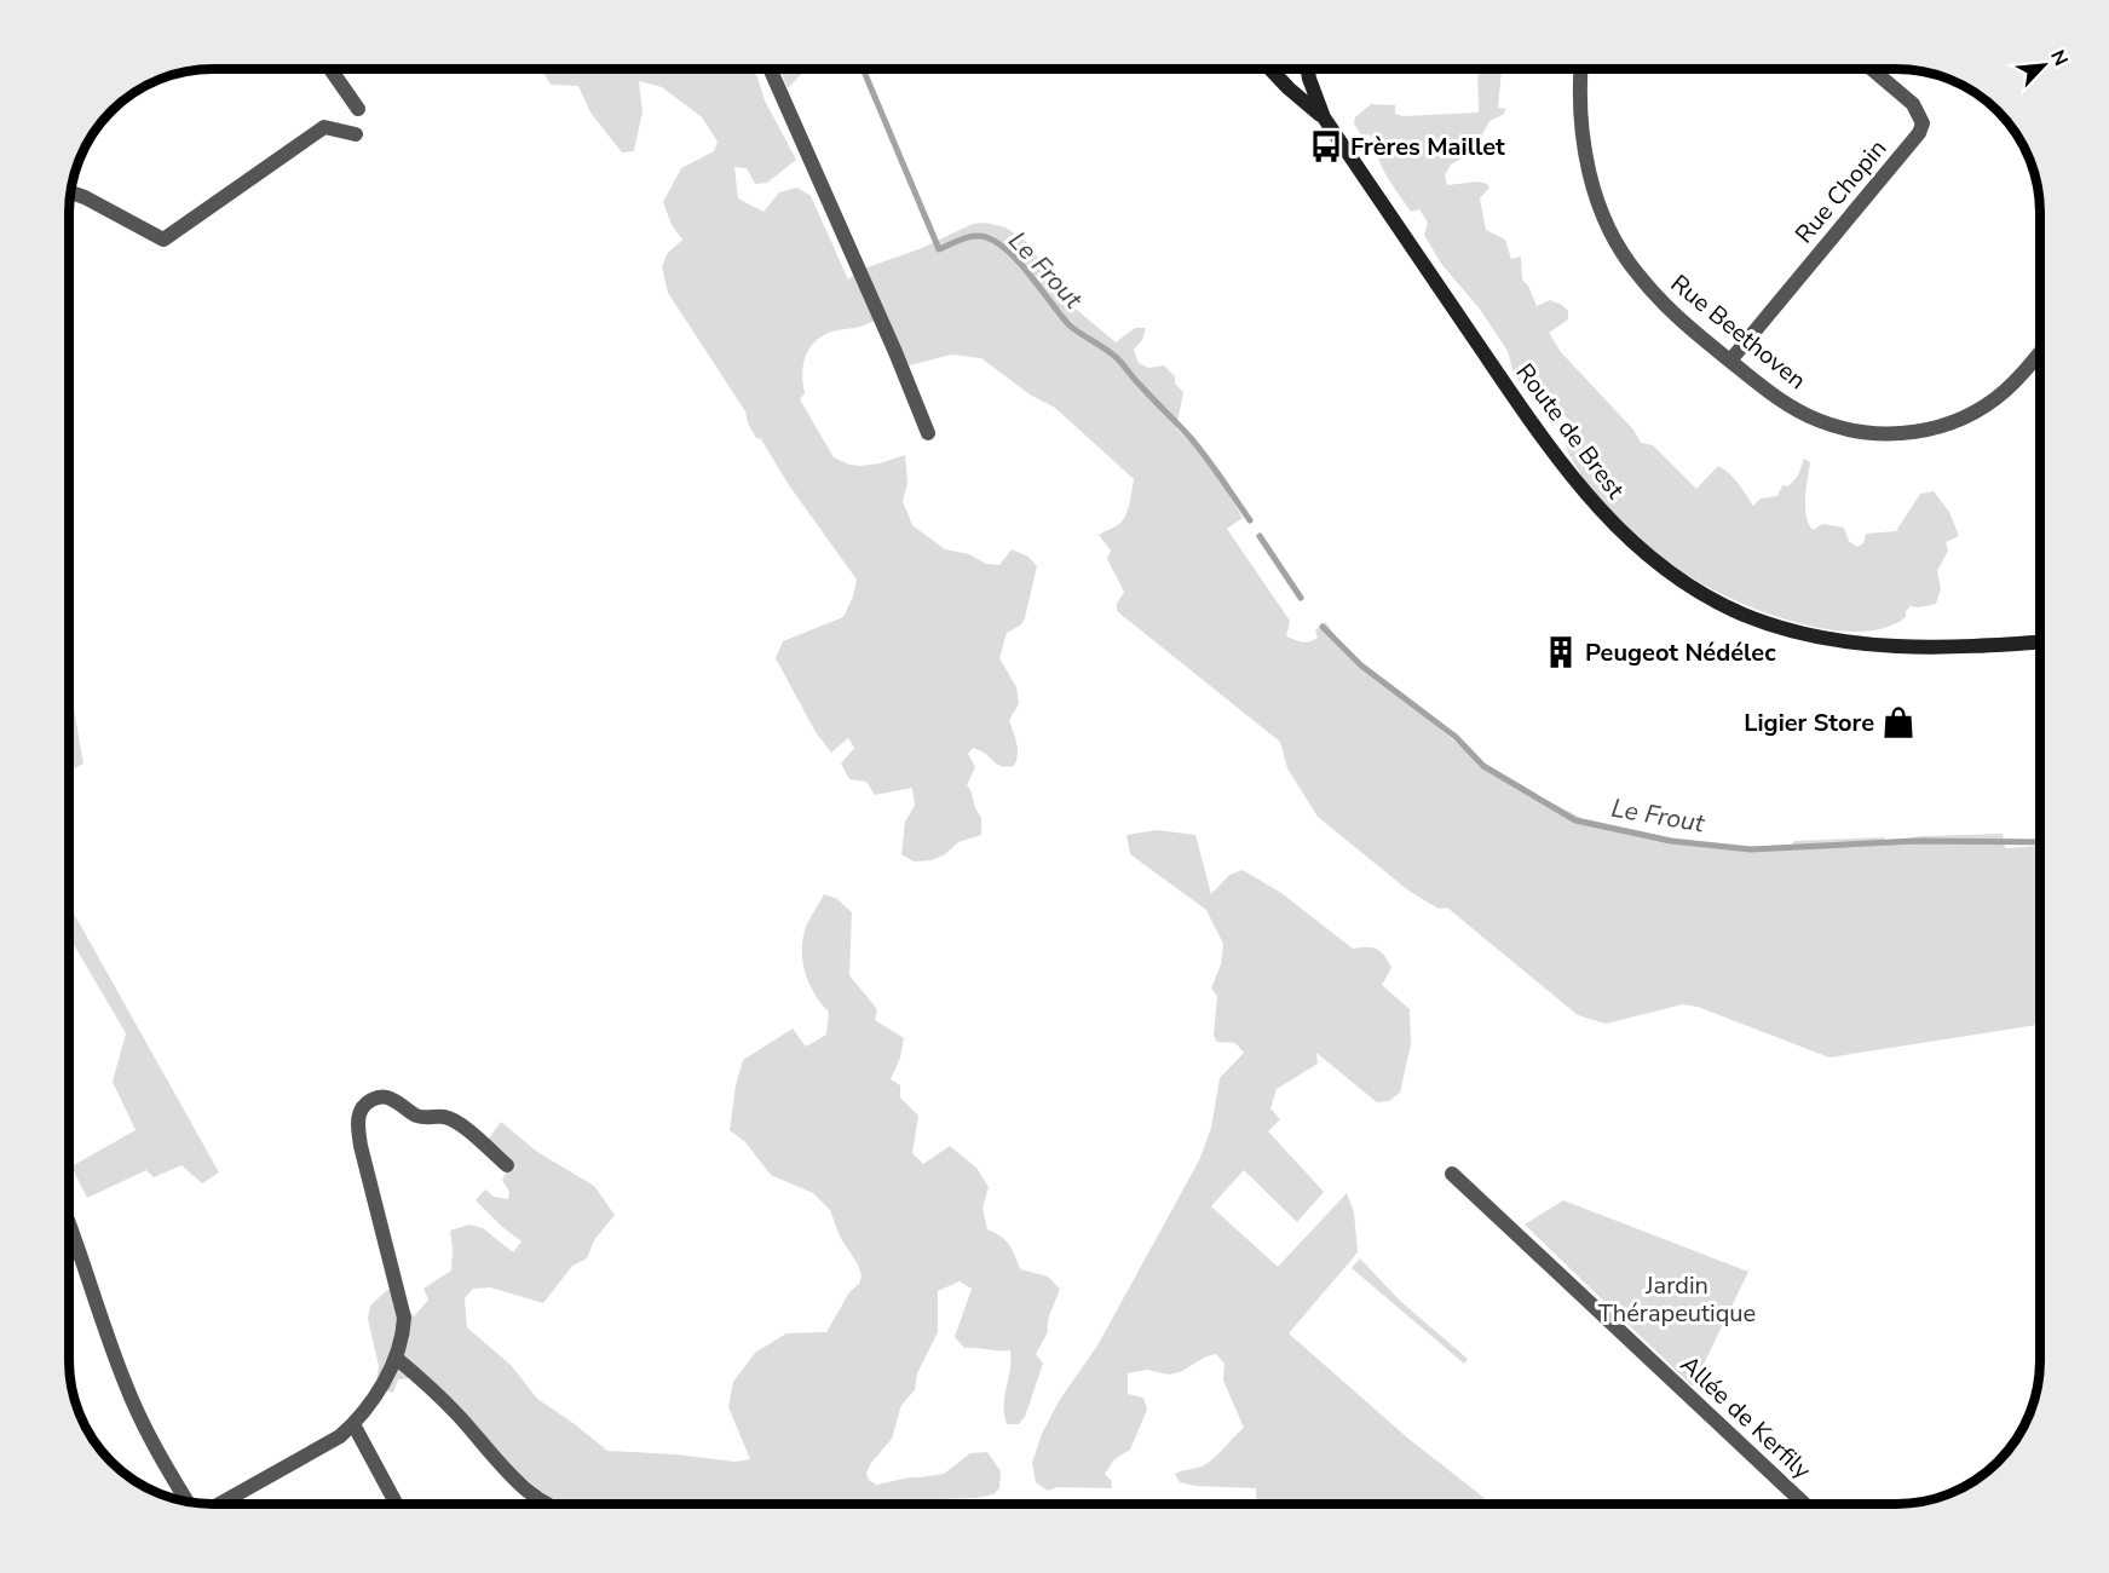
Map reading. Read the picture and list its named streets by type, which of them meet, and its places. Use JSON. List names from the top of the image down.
{
  "streets": {
    "main road": ["Route de Brest"],
    "street": ["Rue Chopin", "Rue Beethoven", "Allée de Kerfily"]
  },
  "crossings": [
    ["Rue Chopin", "Rue Beethoven"]
  ],
  "water": ["Le Frout"],
  "parks": ["Jardin Thérapeutique"],
  "places": {
    "bus stop": ["Frères Maillet"],
    "building": ["Peugeot Nédélec"],
    "shop": ["Ligier Store"]
  },
  "north": "top right"
}
